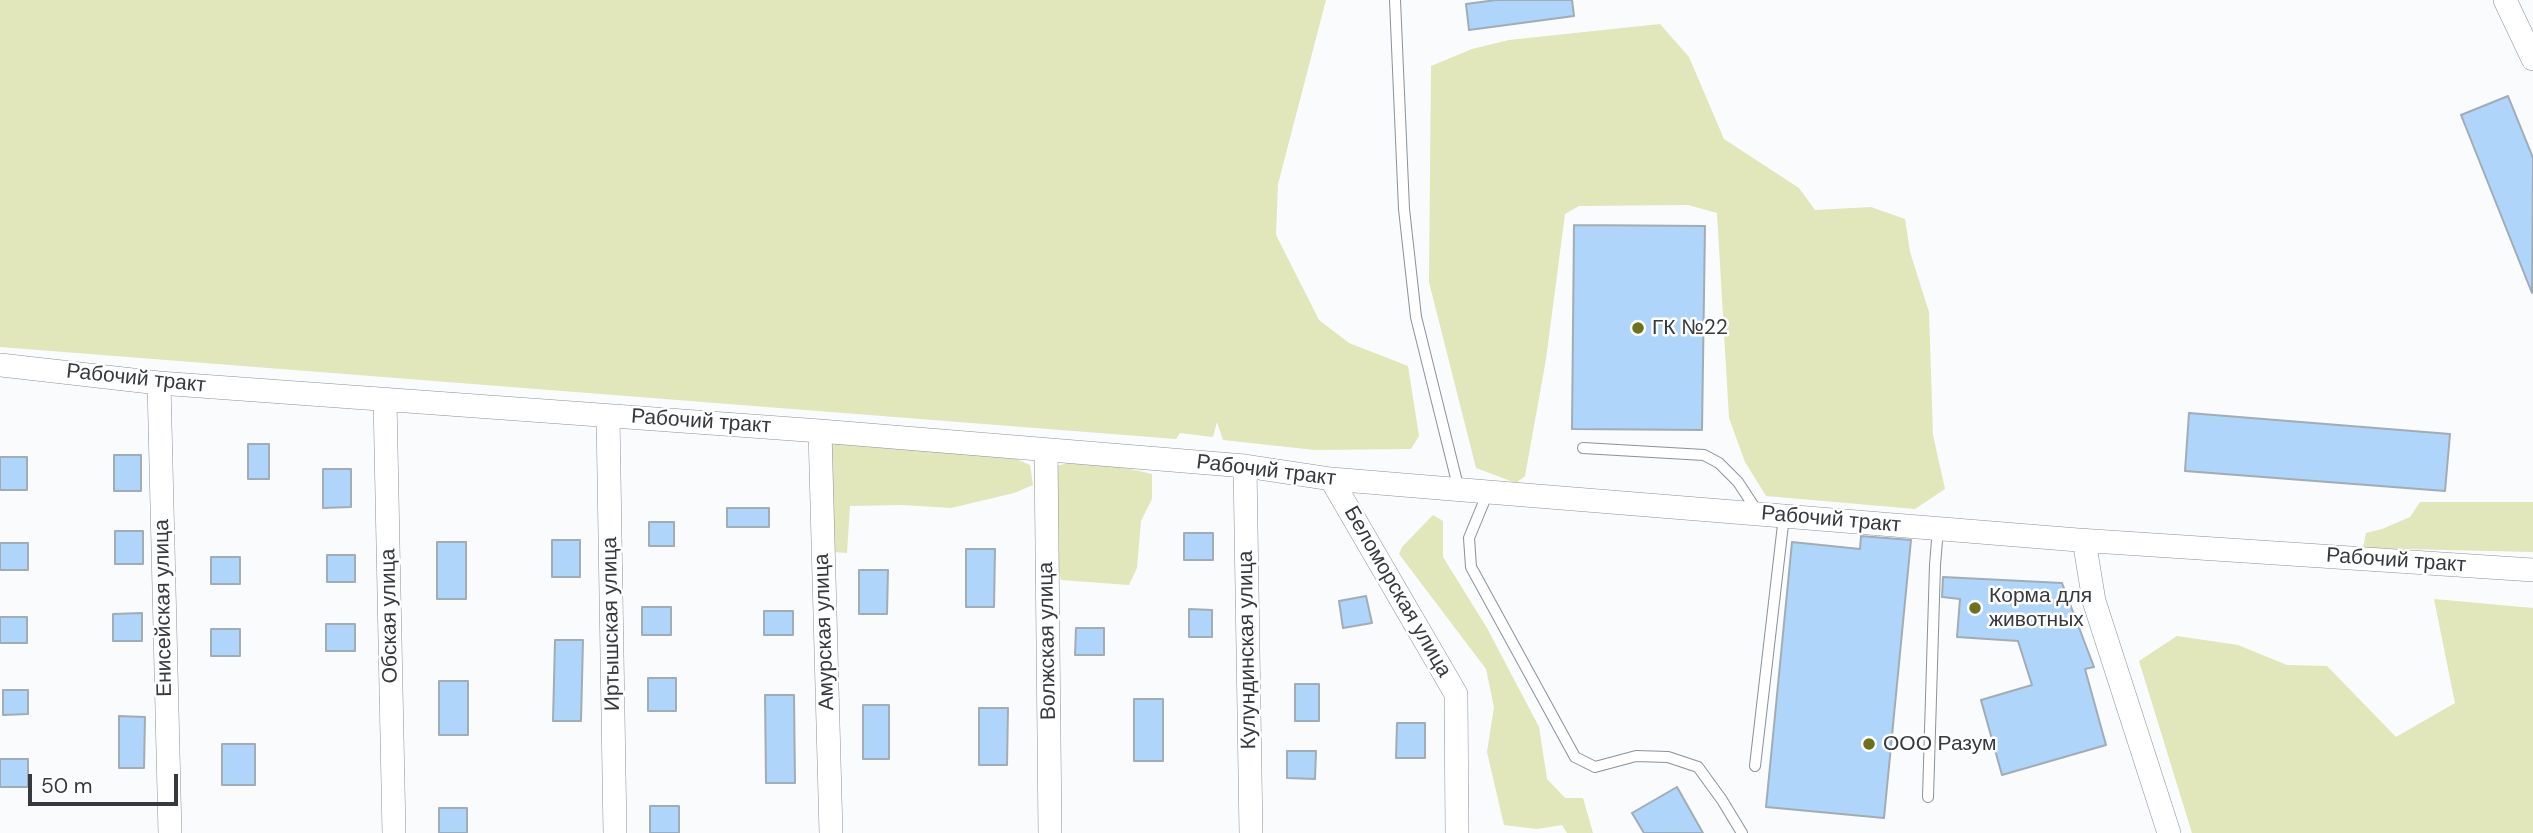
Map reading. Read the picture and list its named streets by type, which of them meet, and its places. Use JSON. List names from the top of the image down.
{
  "streets": {
    "street": [
      "Рабочий тракт",
      "Беломорская улица",
      "Енисейская улица",
      "Обская улица",
      "Иртышская улица",
      "Амурская улица",
      "Волжская улица",
      "Кулундинская улица"
    ]
  },
  "crossings": [
    ["Рабочий тракт", "Беломорская улица"],
    ["Рабочий тракт", "Енисейская улица"],
    ["Рабочий тракт", "Обская улица"],
    ["Рабочий тракт", "Иртышская улица"],
    ["Рабочий тракт", "Амурская улица"],
    ["Рабочий тракт", "Волжская улица"],
    ["Рабочий тракт", "Кулундинская улица"]
  ],
  "places": ["ГК №22", "Корма для животных", "ООО Разум"],
  "scale_bar": "50 m"
}
